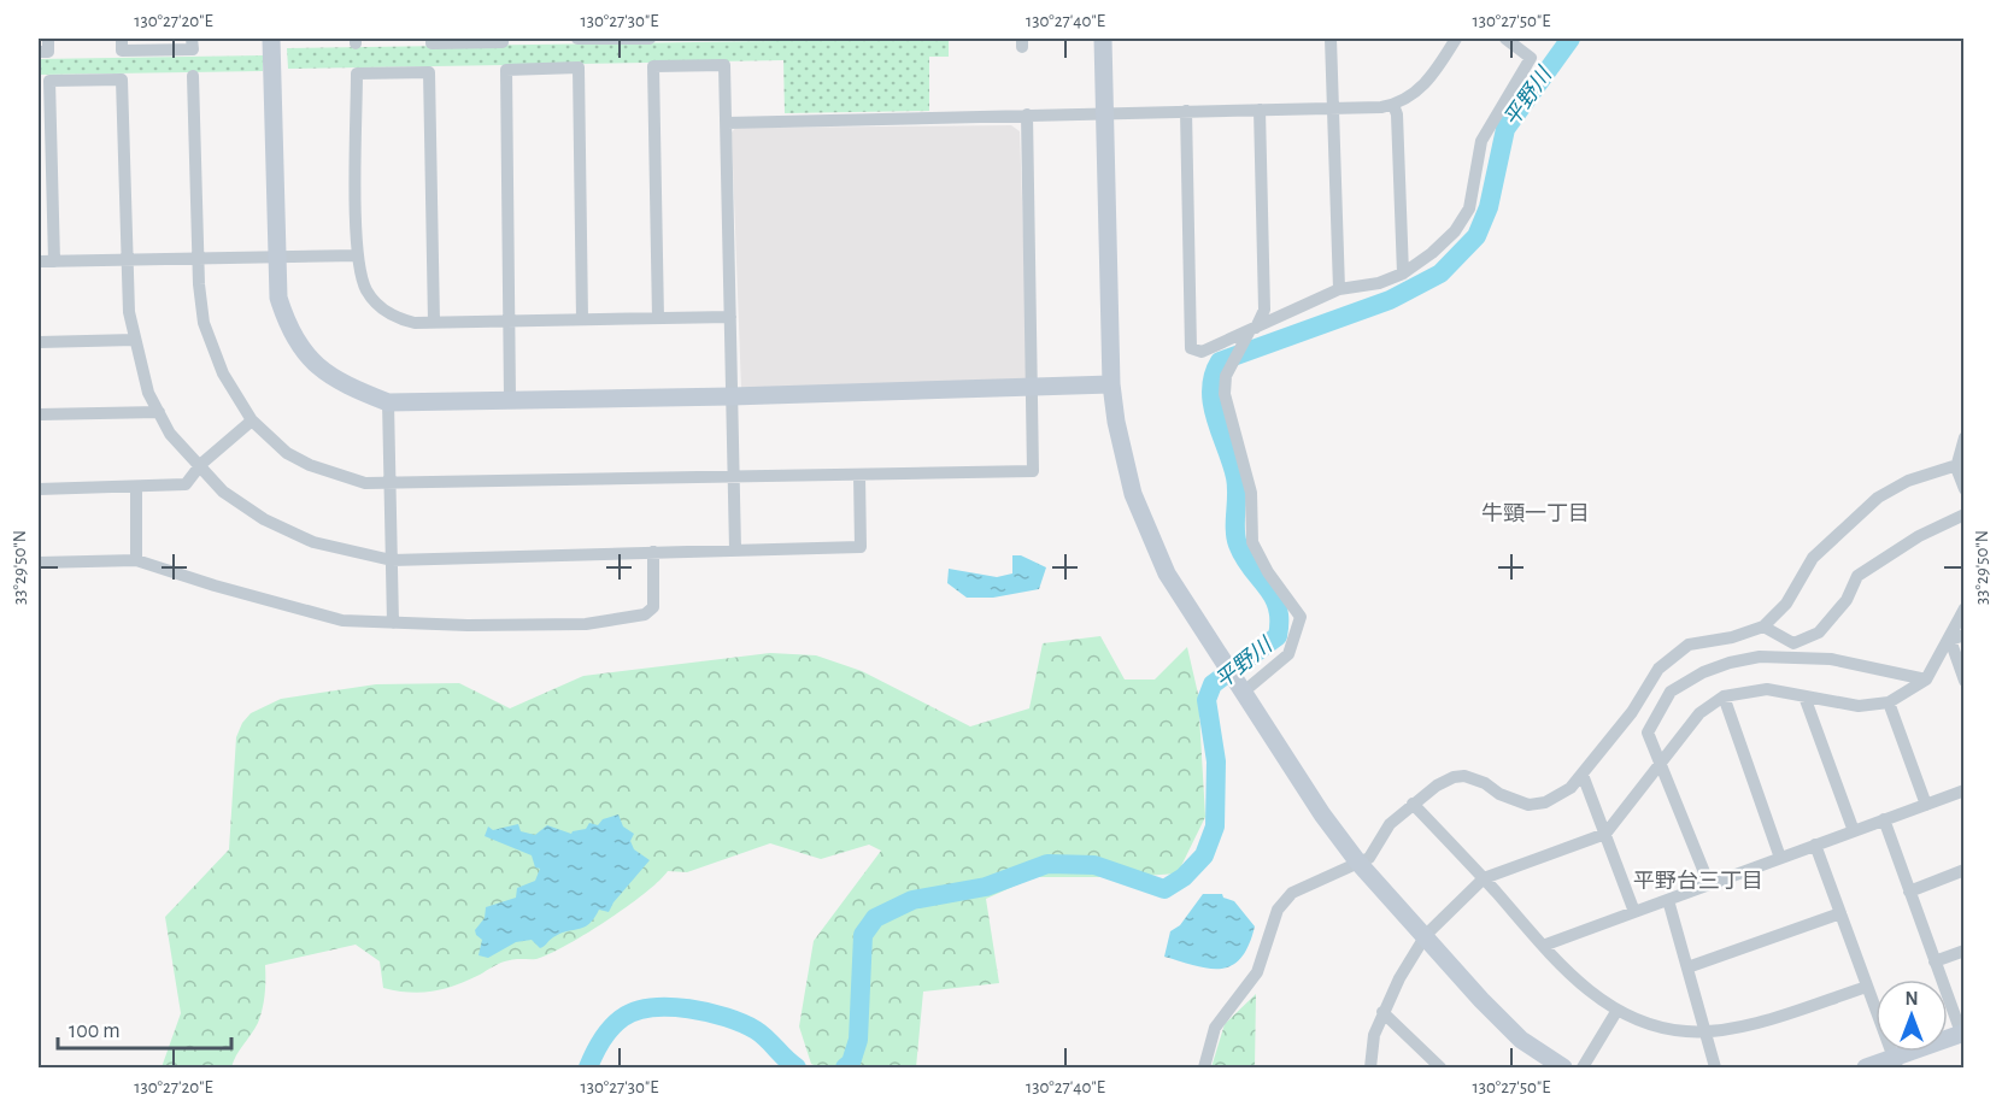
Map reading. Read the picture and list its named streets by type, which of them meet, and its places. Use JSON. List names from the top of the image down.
{
  "districts": ["牛頸一丁目", "平野台三丁目"],
  "water": ["平野川"],
  "scale_bar": "100 m",
  "north": "top",
  "coordinates": [
    "130°27'20\"E",
    "130°27'30\"E",
    "130°27'40\"E",
    "130°27'50\"E",
    "33°29'50\"N"
  ]
}
